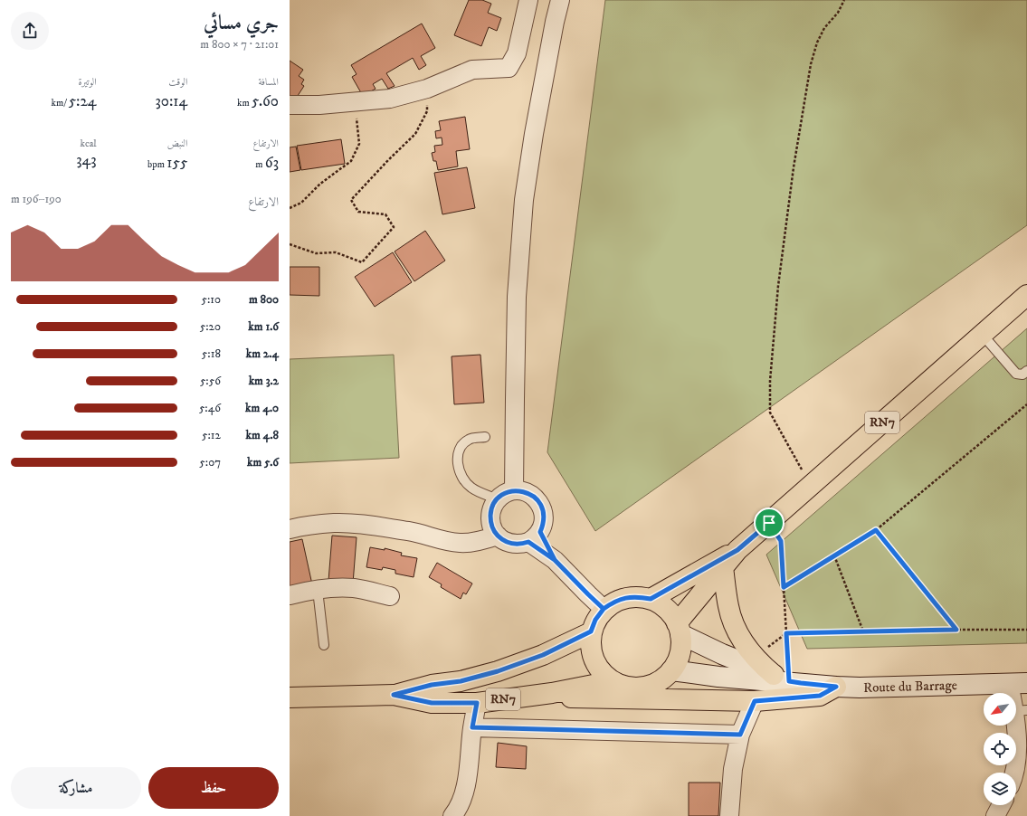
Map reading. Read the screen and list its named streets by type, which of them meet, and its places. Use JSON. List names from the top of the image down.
{
  "streets": {
    "main road": ["RN7", "Route du Barrage"]
  },
  "crossings": [
    ["RN7", "Route du Barrage"]
  ],
  "north": "bottom left",
  "page": {
    "heading": ["جري مسائي", "21:01 · 7 × 800 m"],
    "stats": [
      ["المسافة", "5.60 km"],
      ["الوقت", "30:14"],
      ["الوتيرة", "5:24 /km"],
      ["الارتفاع", "63 m"],
      ["النبض", "155 bpm"],
      ["kcal", "343"]
    ],
    "chart": ["الارتفاع", "190–196 m"],
    "list": [
      {
        "name": "800 m",
        "note": "5:10"
      },
      {
        "name": "1.6 km",
        "note": "5:20"
      },
      {
        "name": "2.4 km",
        "note": "5:18"
      },
      {
        "name": "3.2 km",
        "note": "5:56"
      },
      {
        "name": "4.0 km",
        "note": "5:46"
      },
      {
        "name": "4.8 km",
        "note": "5:12"
      },
      {
        "name": "5.6 km",
        "note": "5:07"
      }
    ],
    "buttons": ["حفظ", "مشاركة"]
  }
}
